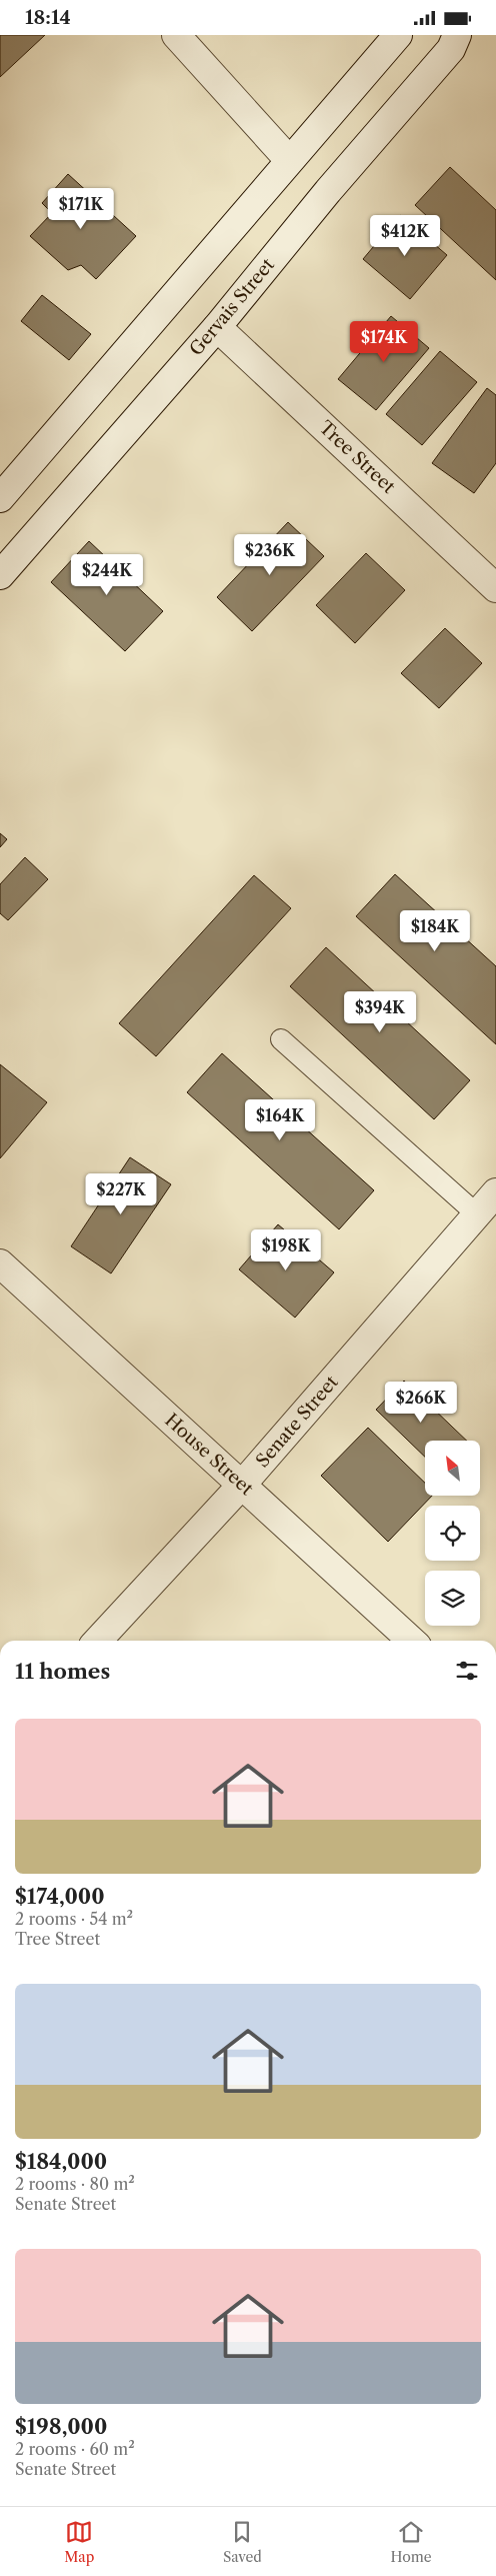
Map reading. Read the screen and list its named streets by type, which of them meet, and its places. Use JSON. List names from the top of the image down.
{
  "streets": {
    "street": [
      "Gervais Street",
      "Tree Street",
      "Senate Street",
      "House Street"
    ]
  },
  "crossings": [
    ["Gervais Street", "Tree Street"],
    ["Senate Street", "House Street"]
  ],
  "north": "top left",
  "page": {
    "status": "18:14",
    "price": [
      "$171K",
      "$412K",
      "$174K",
      "$236K",
      "$244K",
      "$184K",
      "$394K",
      "$164K",
      "$227K",
      "$198K",
      "$266K"
    ],
    "heading": "11 homes",
    "list": [
      {
        "name": "$174,000",
        "note": "2 rooms · 54 m² · Tree Street"
      },
      {
        "name": "$184,000",
        "note": "2 rooms · 80 m² · Senate Street"
      },
      {
        "name": "$198,000",
        "note": "2 rooms · 60 m² · Senate Street"
      }
    ],
    "tabs": ["Map", "Saved", "Home"]
  }
}
